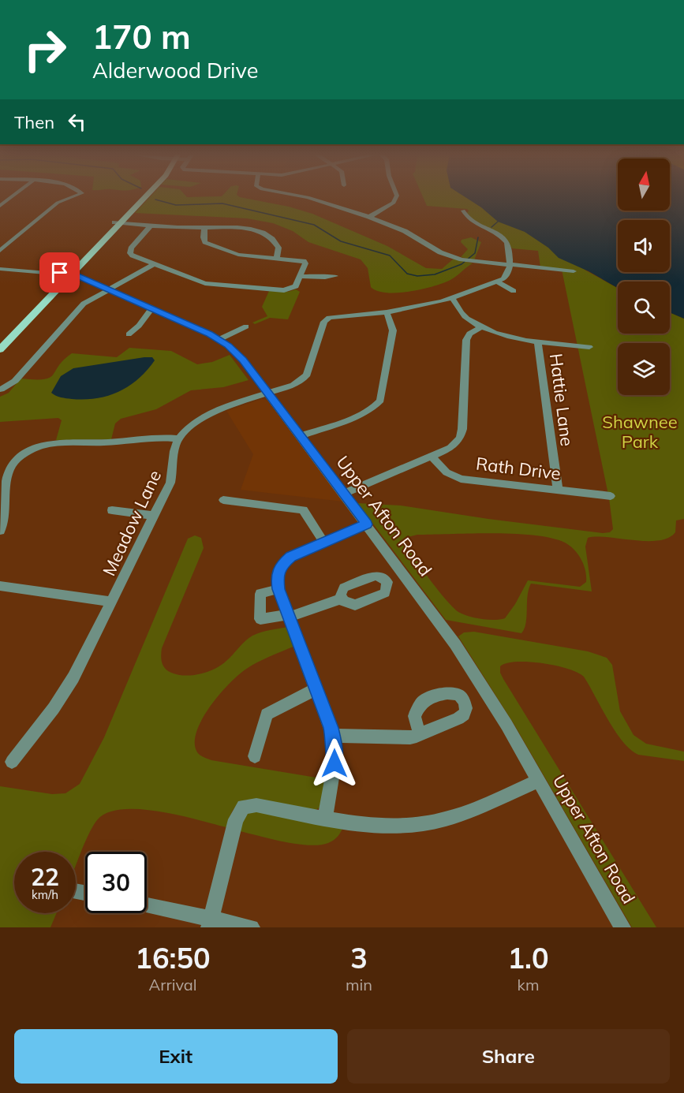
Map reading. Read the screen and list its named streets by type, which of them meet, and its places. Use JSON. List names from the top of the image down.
{
  "streets": {
    "street": [
      "Hattie Lane",
      "Rath Drive",
      "Upper Afton Road",
      "Meadow Lane"
    ]
  },
  "crossings": [
    ["Hattie Lane", "Rath Drive"]
  ],
  "parks": ["Shawnee Park"],
  "north": "top",
  "page": {
    "turn": ["170 m", "Alderwood Drive"],
    "then": "Then",
    "speed": "22 km/h",
    "limit": "30",
    "eta": [
      "16:50",
      "Arrival",
      "3",
      "min",
      "1.0",
      "km"
    ],
    "buttons": ["Exit", "Share"]
  }
}
